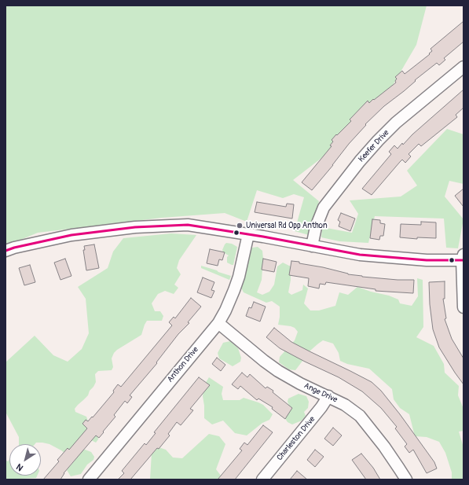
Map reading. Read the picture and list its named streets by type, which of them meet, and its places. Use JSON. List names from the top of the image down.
{
  "streets": {
    "street": [
      "Keefer Drive",
      "Anthon Drive",
      "Ange Drive",
      "Charleston Drive"
    ]
  },
  "crossings": [
    ["Anthon Drive", "Ange Drive"],
    ["Ange Drive", "Charleston Drive"]
  ],
  "places": ["Universal Rd Opp Anthon"],
  "north": "bottom left"
}
